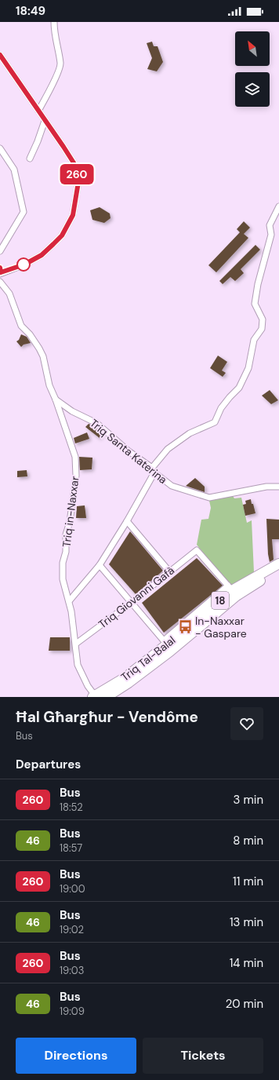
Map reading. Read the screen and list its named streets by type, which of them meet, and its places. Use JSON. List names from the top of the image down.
{
  "streets": {
    "highway": ["18", "Triq Tal-Balal"],
    "street": ["Triq Santa Katerina", "Triq in-Naxxar", "Triq Giovanni Gafà"]
  },
  "crossings": [
    ["Triq Santa Katerina", "Triq in-Naxxar"],
    ["Triq in-Naxxar", "Triq Giovanni Gafà"],
    ["Triq in-Naxxar", "Triq Tal-Balal"],
    ["Triq Giovanni Gafà", "Triq Tal-Balal"]
  ],
  "places": {
    "bus stop": ["In-Naxxar - Gaspare"]
  },
  "lines": ["bus line 260"],
  "north": "top left",
  "page": {
    "status": "18:49",
    "on_map": "260",
    "heading": [
      ["Ħal Għargħur - Vendôme", "Bus"],
      "Departures"
    ],
    "list": [
      {
        "mark": "260",
        "name": "Bus",
        "note": "18:52",
        "value": "3 min"
      },
      {
        "mark": "46",
        "name": "Bus",
        "note": "18:57",
        "value": "8 min"
      },
      {
        "mark": "260",
        "name": "Bus",
        "note": "19:00",
        "value": "11 min"
      },
      {
        "mark": "46",
        "name": "Bus",
        "note": "19:02",
        "value": "13 min"
      },
      {
        "mark": "260",
        "name": "Bus",
        "note": "19:03",
        "value": "14 min"
      },
      {
        "mark": "46",
        "name": "Bus",
        "note": "19:09",
        "value": "20 min"
      }
    ],
    "buttons": ["Directions", "Tickets"]
  }
}
